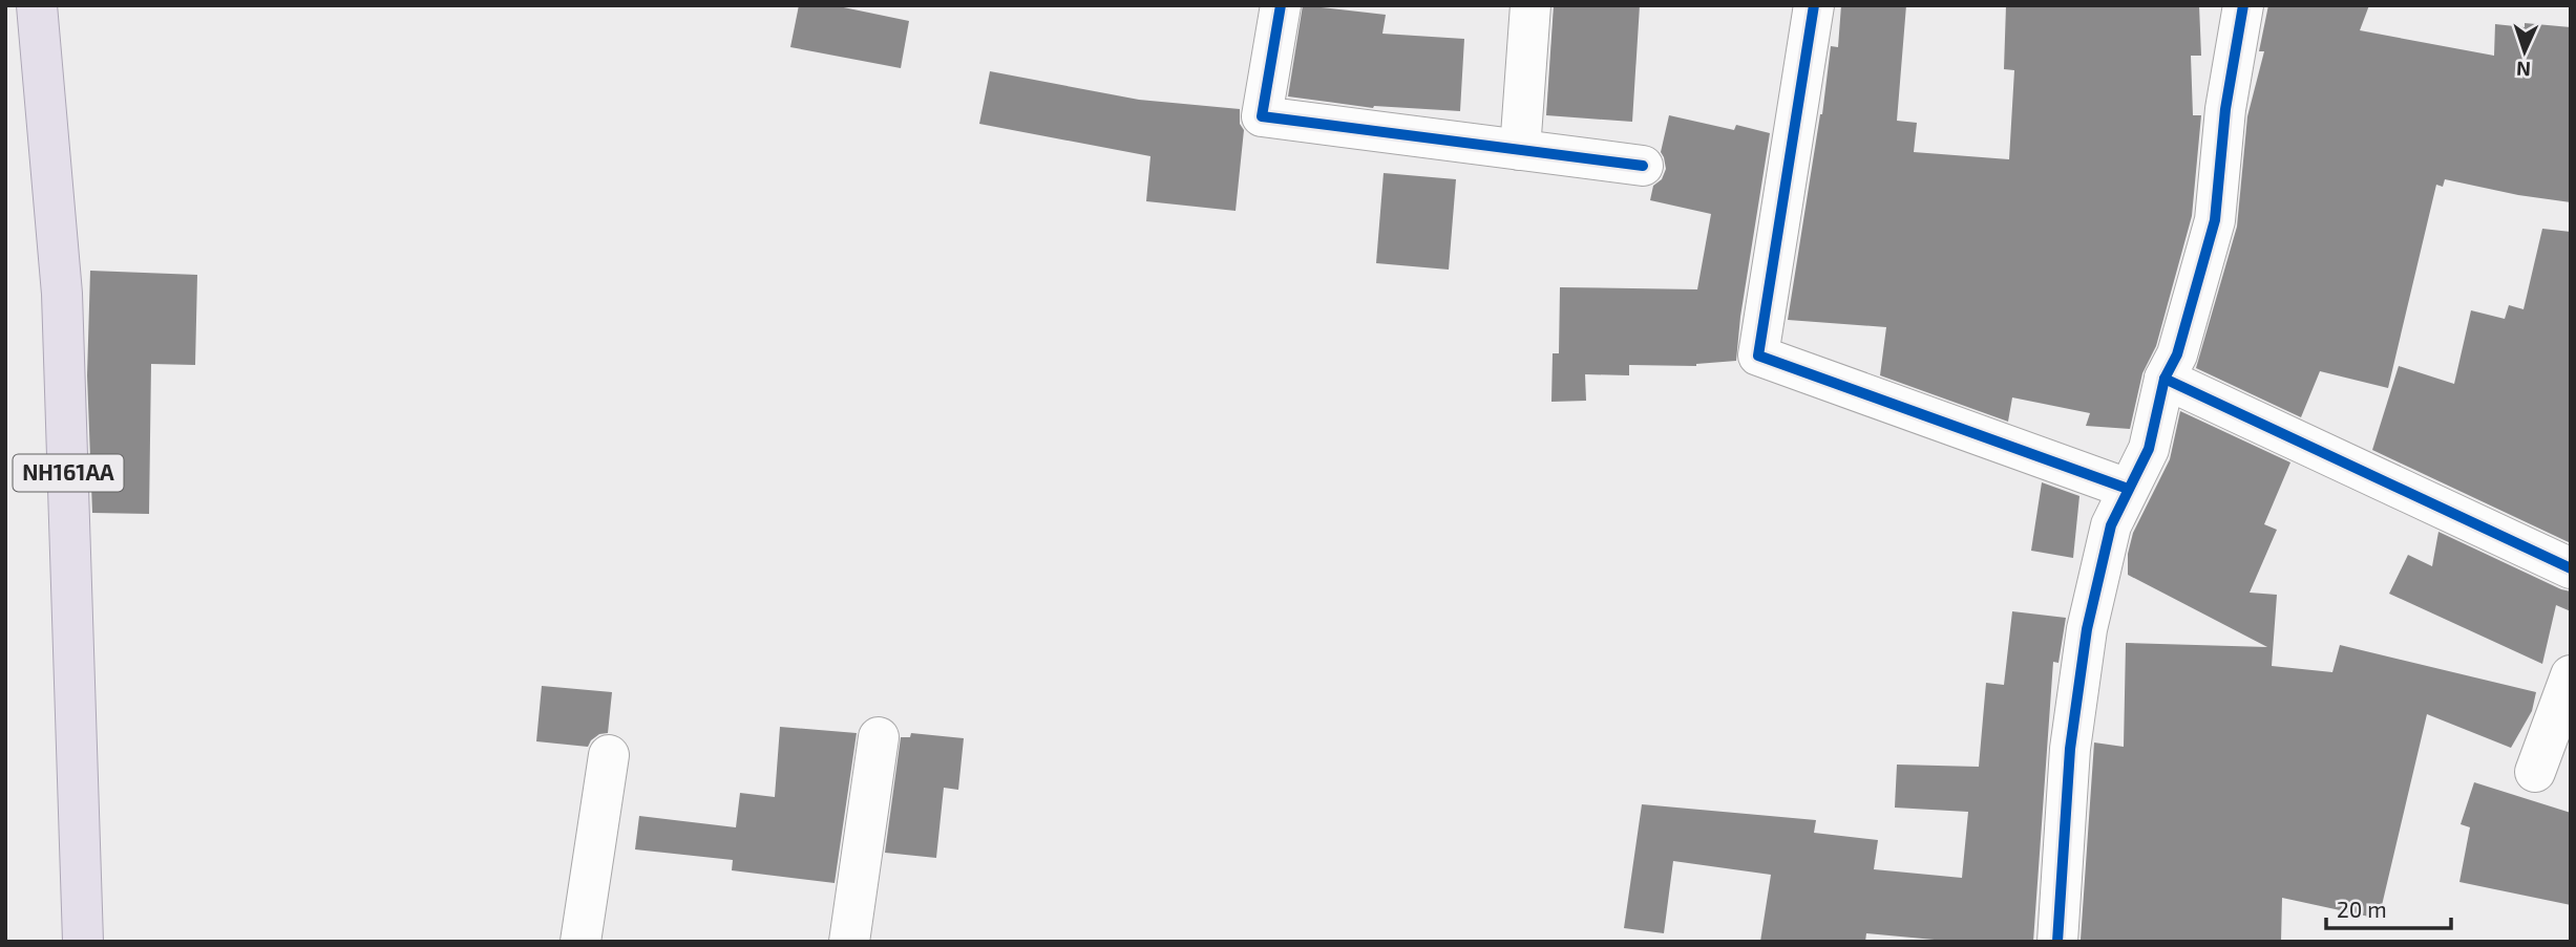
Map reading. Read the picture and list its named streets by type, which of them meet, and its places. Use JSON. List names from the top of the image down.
{
  "streets": {
    "highway": ["NH161AA"]
  },
  "scale_bar": "20 m",
  "north": "bottom"
}
